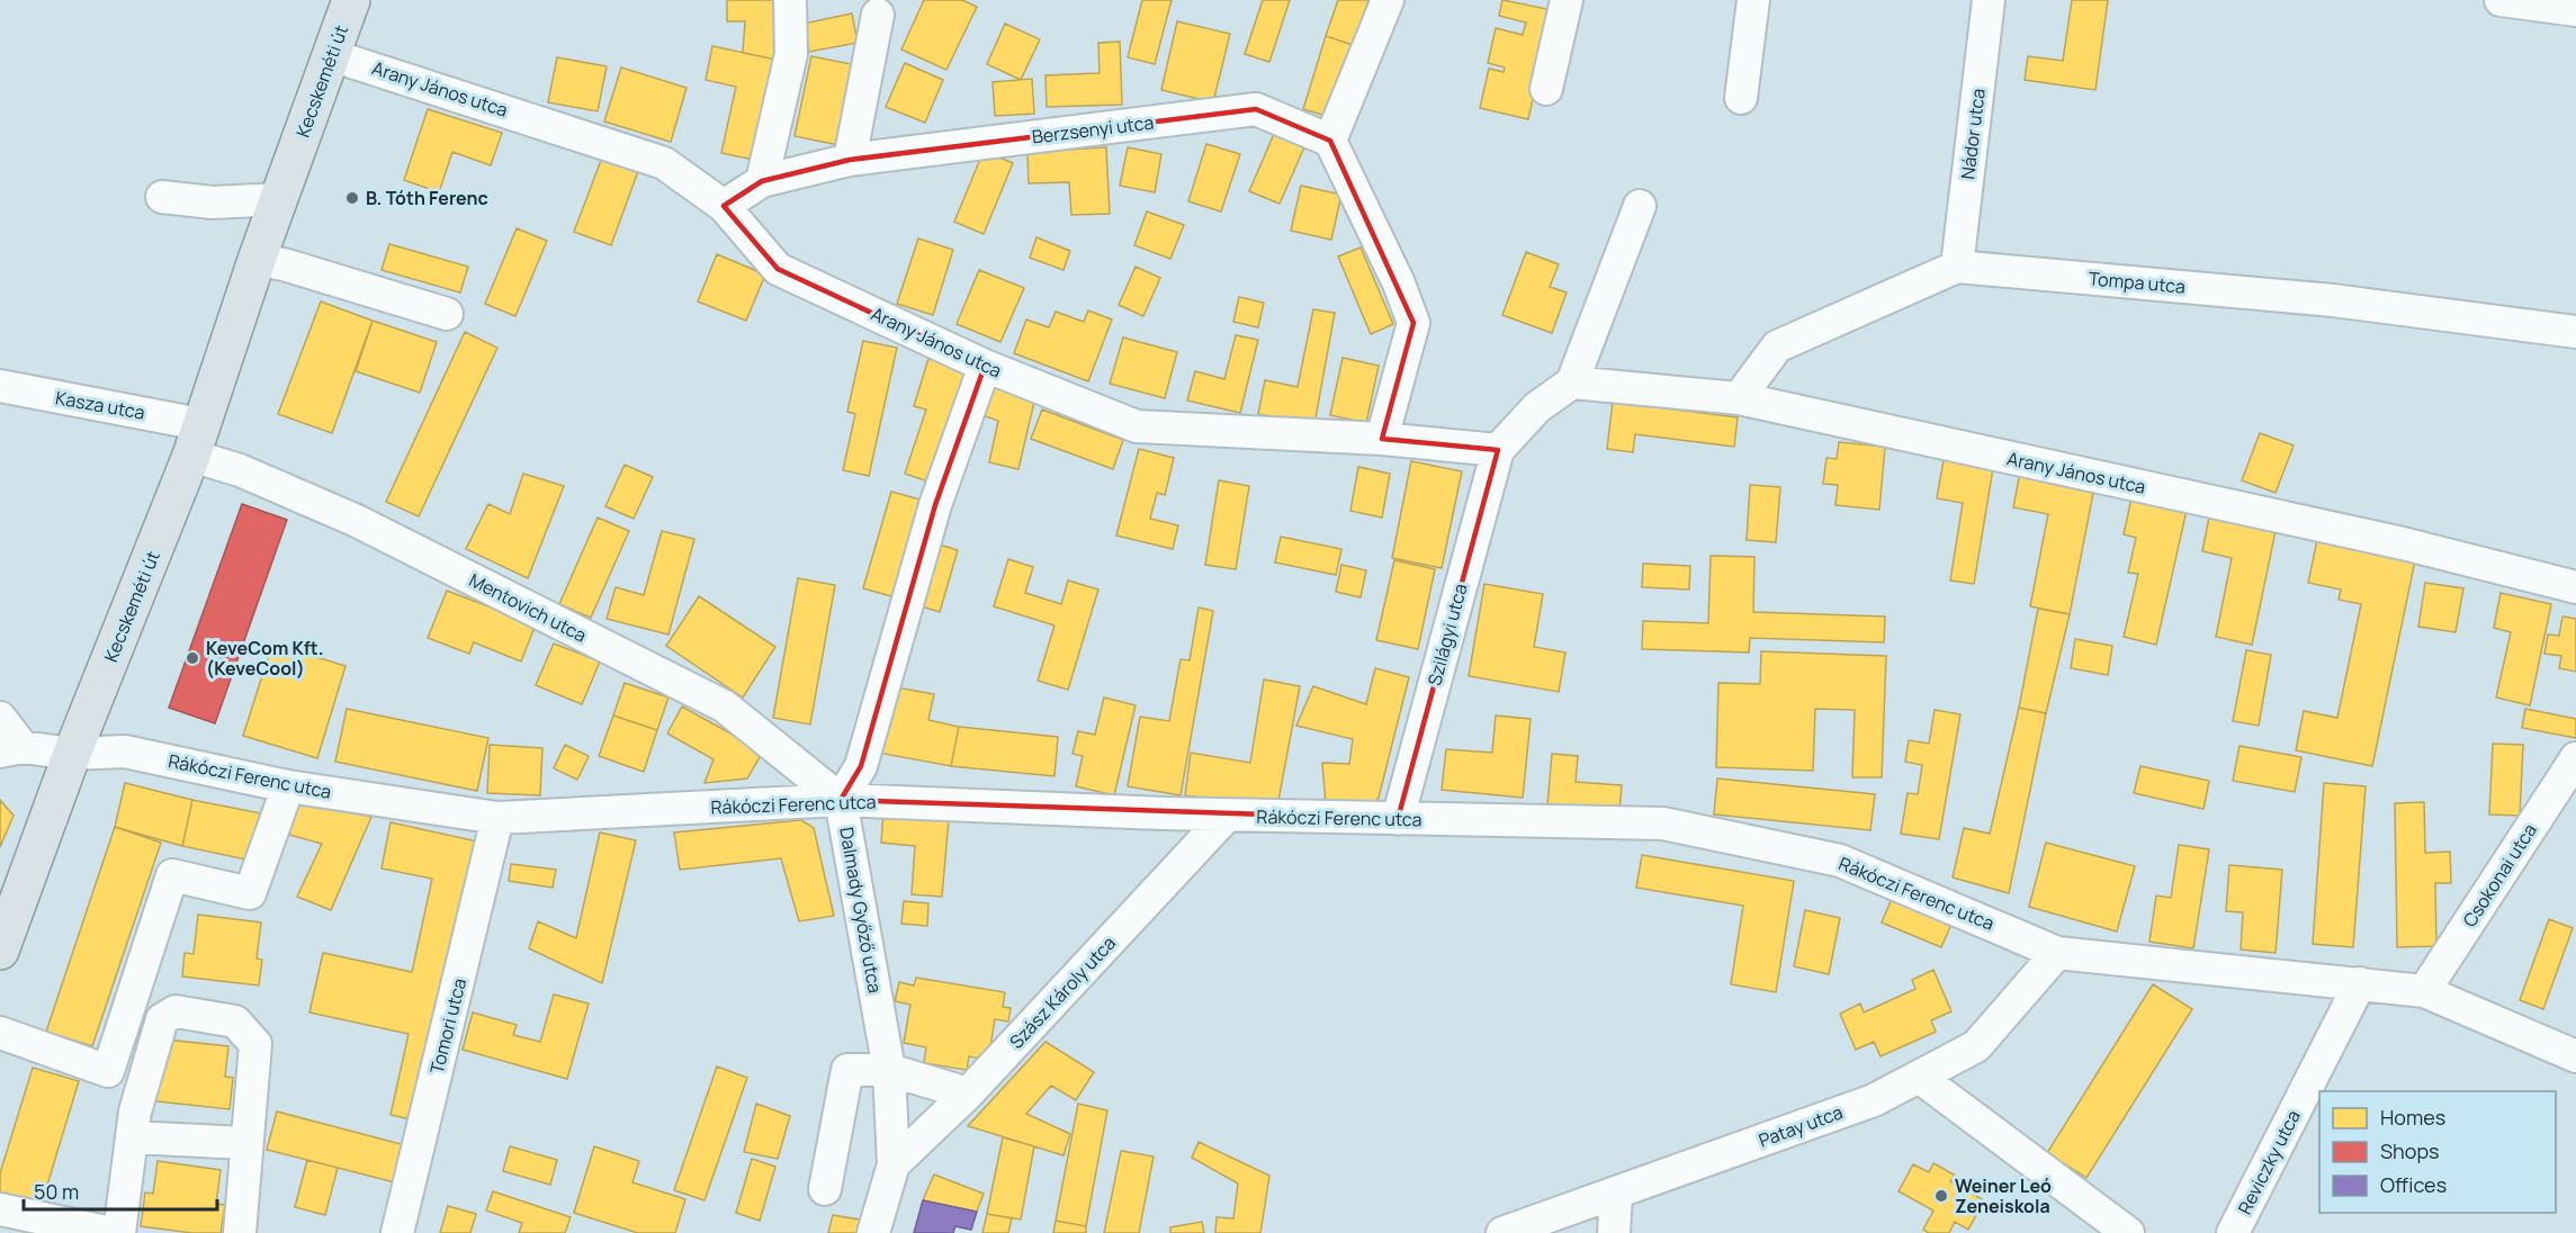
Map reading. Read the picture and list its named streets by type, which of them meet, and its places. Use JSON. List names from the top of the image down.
{
  "streets": {
    "main road": ["Kecskeméti út"],
    "street": [
      "Arany János utca",
      "Berzsenyi utca",
      "Nádor utca",
      "Tompa utca",
      "Kasza utca",
      "Mentovich utca",
      "Szilágyi utca",
      "Rákóczi Ferenc utca",
      "Csokonai utca",
      "Dalmady Győző utca",
      "Szász Károly utca",
      "Tomori utca",
      "Patay utca",
      "Reviczky utca"
    ]
  },
  "crossings": [
    ["Kecskeméti út", "Arany János utca"],
    ["Kecskeméti út", "Kasza utca"],
    ["Kecskeméti út", "Mentovich utca"],
    ["Kecskeméti út", "Rákóczi Ferenc utca"],
    ["Arany János utca", "Berzsenyi utca"],
    ["Arany János utca", "Tompa utca"],
    ["Arany János utca", "Szilágyi utca"],
    ["Nádor utca", "Tompa utca"],
    ["Kasza utca", "Mentovich utca"],
    ["Mentovich utca", "Rákóczi Ferenc utca"],
    ["Mentovich utca", "Dalmady Győző utca"],
    ["Szilágyi utca", "Rákóczi Ferenc utca"],
    ["Rákóczi Ferenc utca", "Csokonai utca"],
    ["Rákóczi Ferenc utca", "Dalmady Győző utca"],
    ["Rákóczi Ferenc utca", "Szász Károly utca"],
    ["Rákóczi Ferenc utca", "Tomori utca"],
    ["Rákóczi Ferenc utca", "Patay utca"],
    ["Rákóczi Ferenc utca", "Reviczky utca"],
    ["Dalmady Győző utca", "Szász Károly utca"]
  ],
  "places": ["B. Tóth Ferenc", "KeveCom Kft. (KeveCool)", "Weiner Leó Zeneiskola"],
  "legend": ["Homes", "Shops", "Offices"],
  "scale_bar": "50 m"
}
